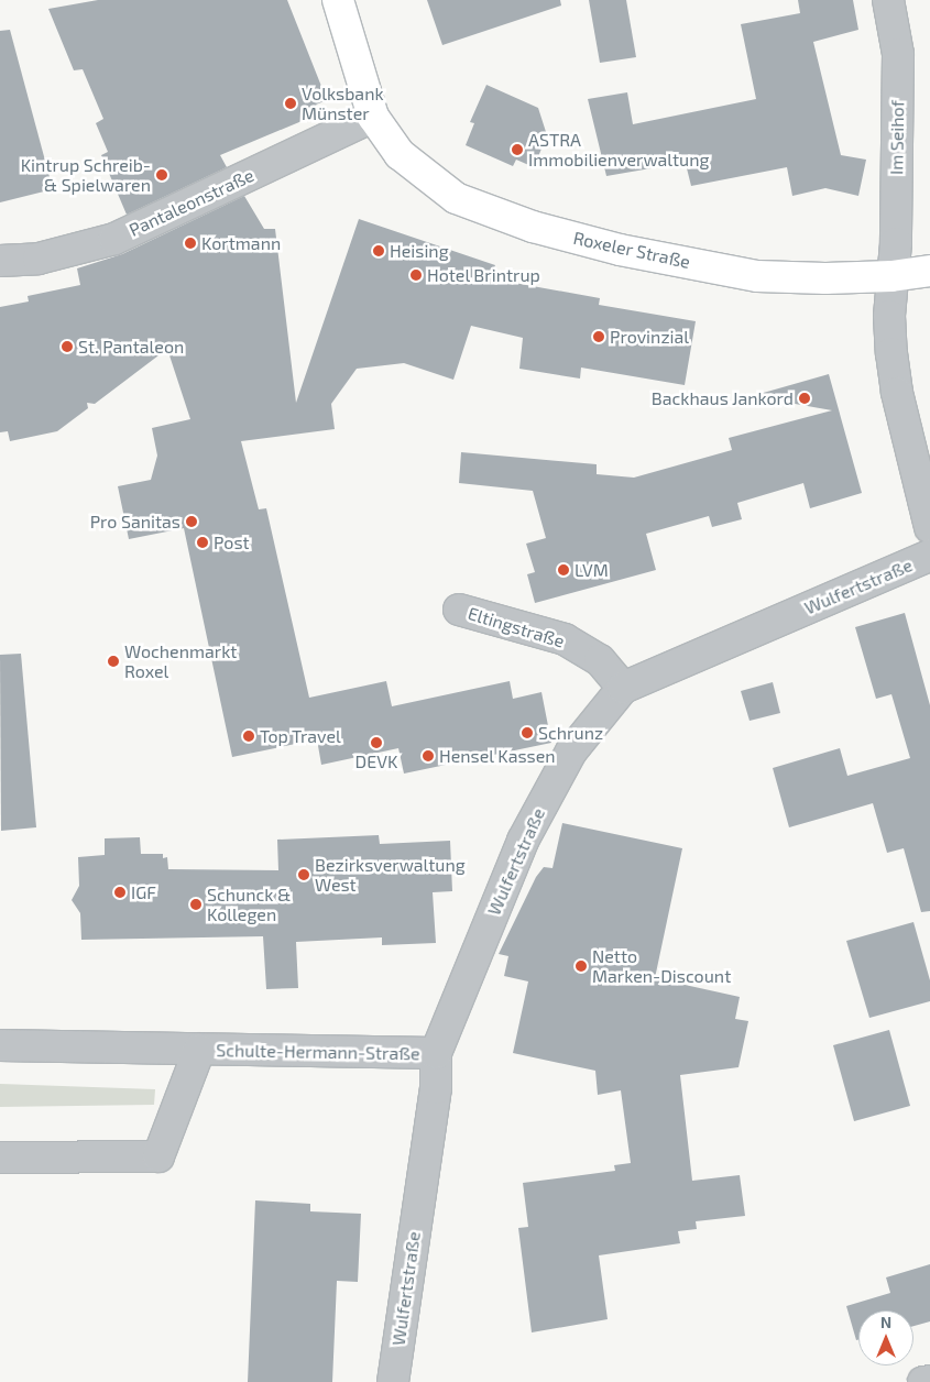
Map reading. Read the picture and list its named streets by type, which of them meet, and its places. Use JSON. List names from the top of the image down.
{
  "streets": {
    "main road": ["Roxeler Straße"],
    "street": [
      "Im Seihof",
      "Pantaleonstraße",
      "Wulfertstraße",
      "Eltingstraße",
      "Schulte-Hermann-Straße"
    ]
  },
  "crossings": [
    ["Im Seihof", "Roxeler Straße"],
    ["Pantaleonstraße", "Roxeler Straße"],
    ["Wulfertstraße", "Eltingstraße"],
    ["Wulfertstraße", "Schulte-Hermann-Straße"]
  ],
  "places": [
    "Volksbank Münster",
    "ASTRA Immobilienverwaltung",
    "Kintrup Schreib- & Spielwaren",
    "Kortmann",
    "Heising",
    "Hotel Brintrup",
    "Provinzial",
    "St. Pantaleon",
    "Backhaus Jankord",
    "Pro Sanitas",
    "Post",
    "LVM",
    "Wochenmarkt Roxel",
    "Schrunz",
    "Top Travel",
    "DEVK",
    "Hensel Kassen",
    "Bezirksverwaltung West",
    "IGF",
    "Schunck & Kollegen",
    "Netto Marken-Discount"
  ],
  "north": "top"
}
